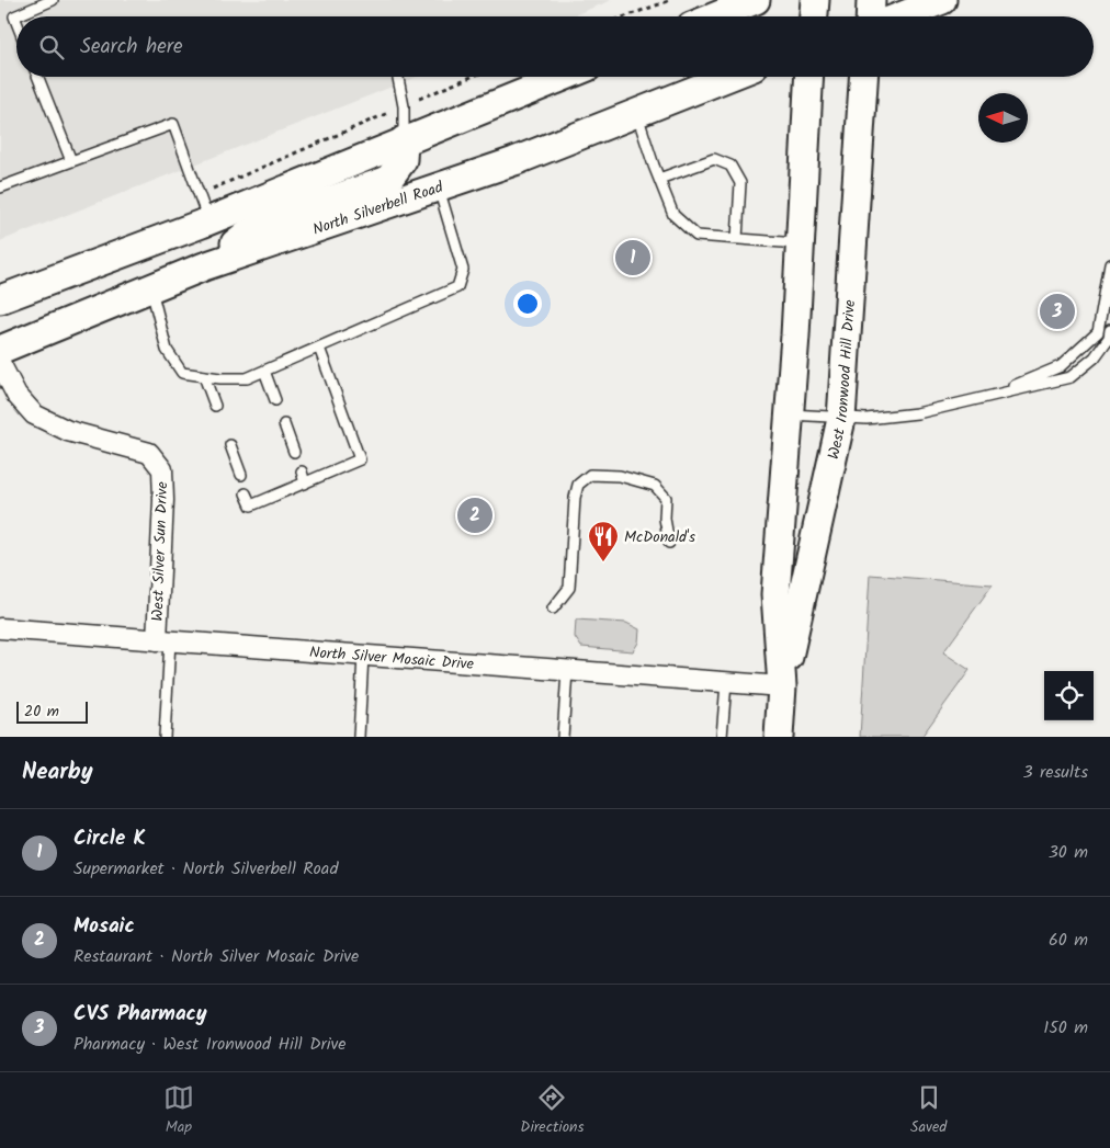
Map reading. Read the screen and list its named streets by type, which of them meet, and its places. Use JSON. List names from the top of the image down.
{
  "streets": {
    "main road": ["North Silverbell Road", "West Ironwood Hill Drive"],
    "street": ["West Silver Sun Drive", "North Silver Mosaic Drive"]
  },
  "crossings": [
    ["West Ironwood Hill Drive", "North Silver Mosaic Drive"],
    ["West Silver Sun Drive", "North Silver Mosaic Drive"]
  ],
  "places": {
    "restaurant": ["McDonald's"]
  },
  "scale_bar": "20 m",
  "north": "left",
  "page": {
    "search": "Search here",
    "pins": ["1", "3", "2"],
    "scale": "20 m",
    "heading": ["Nearby", "3 results"],
    "list": [
      {
        "mark": "1",
        "name": "Circle K",
        "note": "Supermarket · North Silverbell Road",
        "value": "30 m"
      },
      {
        "mark": "2",
        "name": "Mosaic",
        "note": "Restaurant · North Silver Mosaic Drive",
        "value": "60 m"
      },
      {
        "mark": "3",
        "name": "CVS Pharmacy",
        "note": "Pharmacy · West Ironwood Hill Drive",
        "value": "150 m"
      }
    ],
    "nav": ["Map", "Directions", "Saved"]
  }
}
